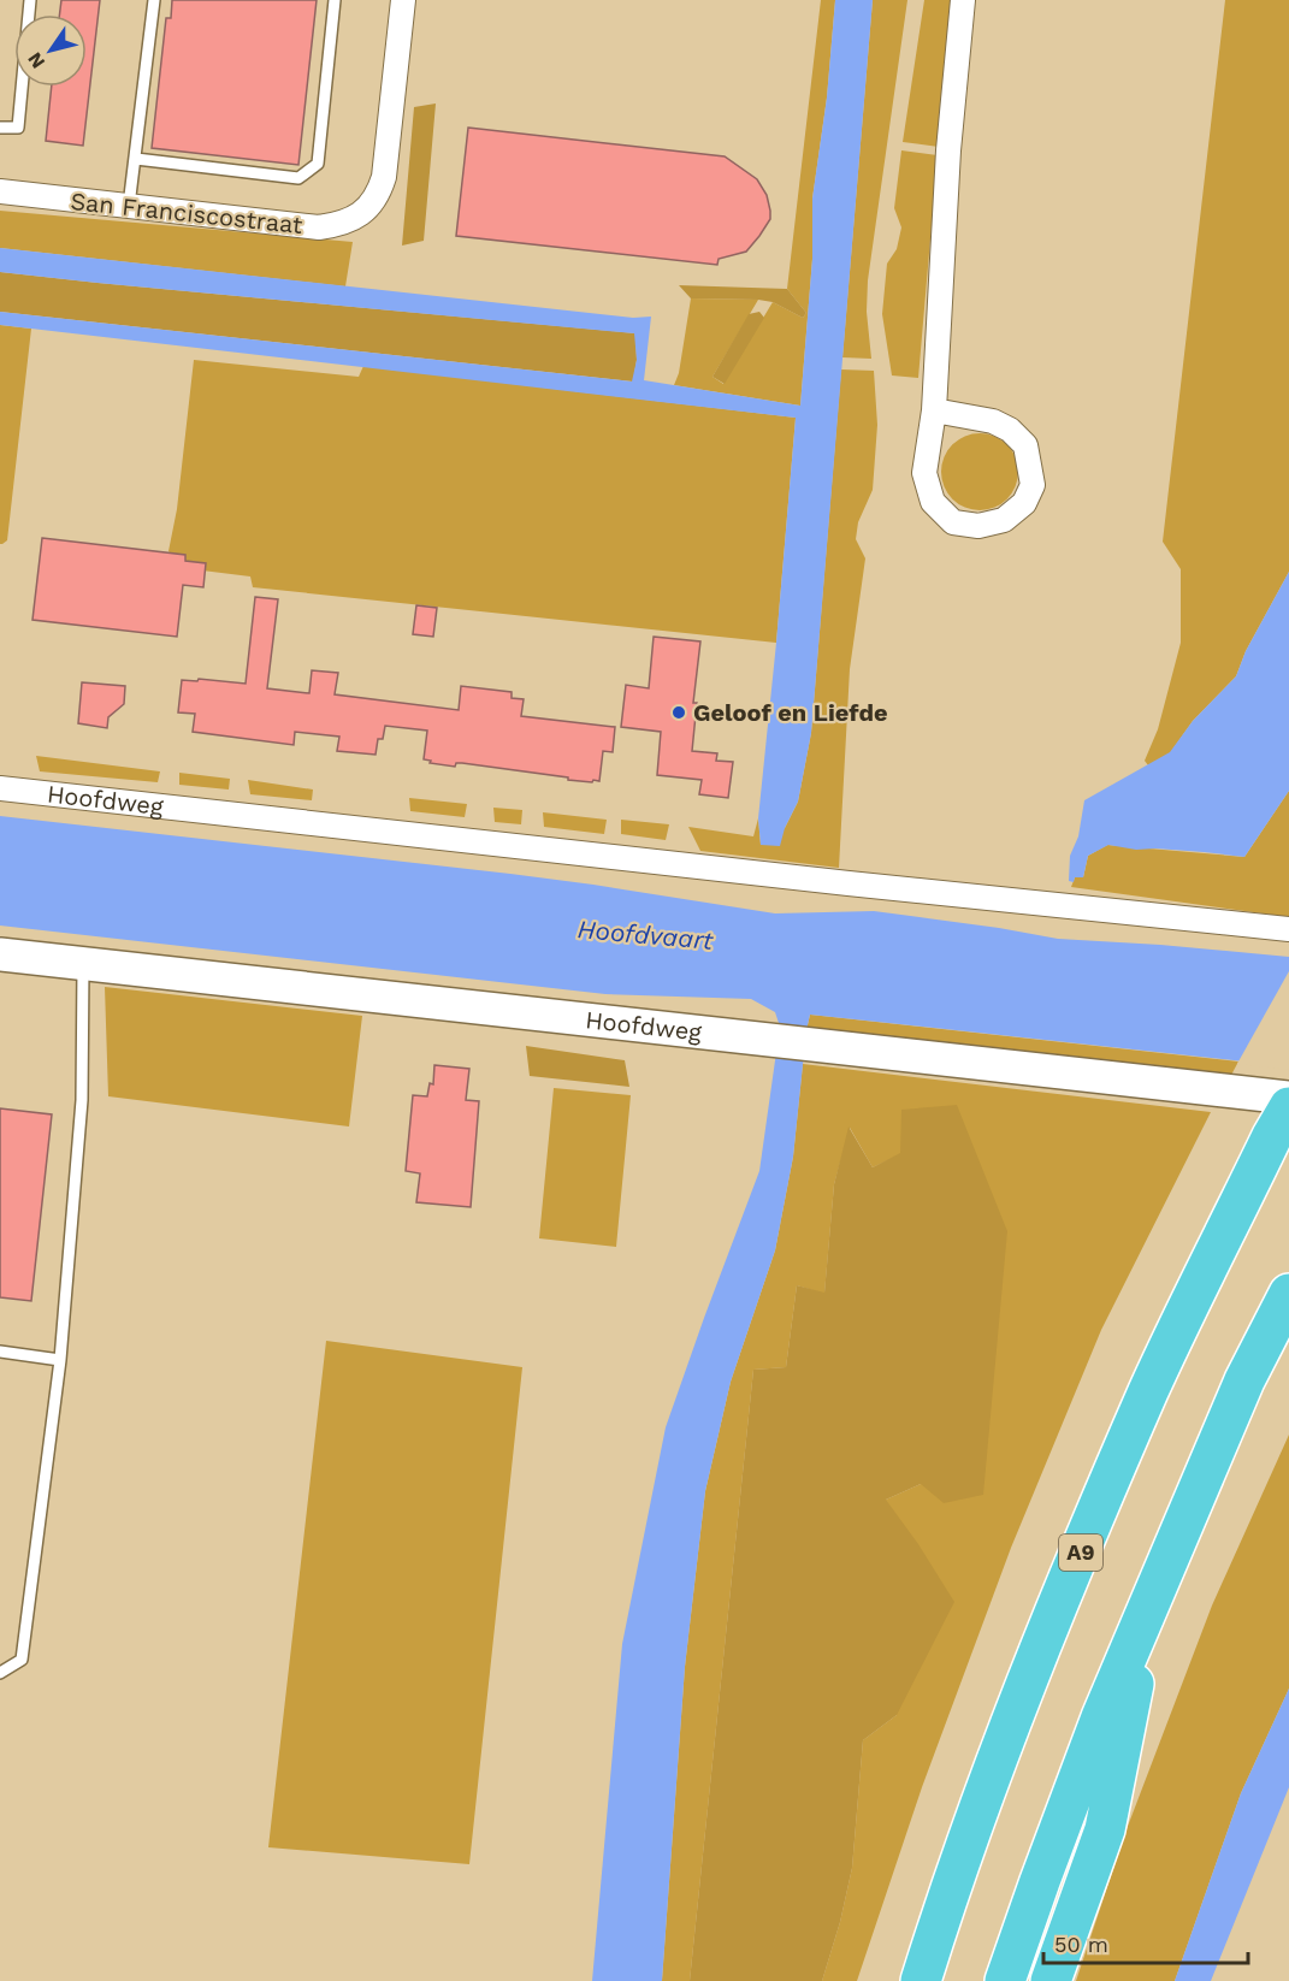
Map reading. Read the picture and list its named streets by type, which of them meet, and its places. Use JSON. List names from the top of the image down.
{
  "streets": {
    "highway": ["A9"],
    "street": ["San Franciscostraat", "Hoofdweg"]
  },
  "water": ["Hoofdvaart"],
  "places": ["Geloof en Liefde"],
  "scale_bar": "50 m",
  "north": "bottom left"
}
